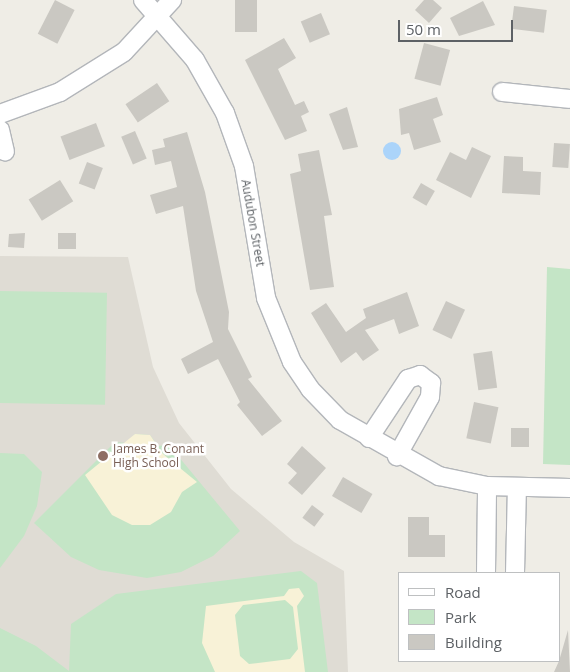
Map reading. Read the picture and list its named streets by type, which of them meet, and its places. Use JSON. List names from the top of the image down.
{
  "streets": {
    "street": ["Audubon Street"]
  },
  "places": ["James B. Conant High School"],
  "legend": ["Road", "Park", "Building"],
  "scale_bar": "50 m"
}
